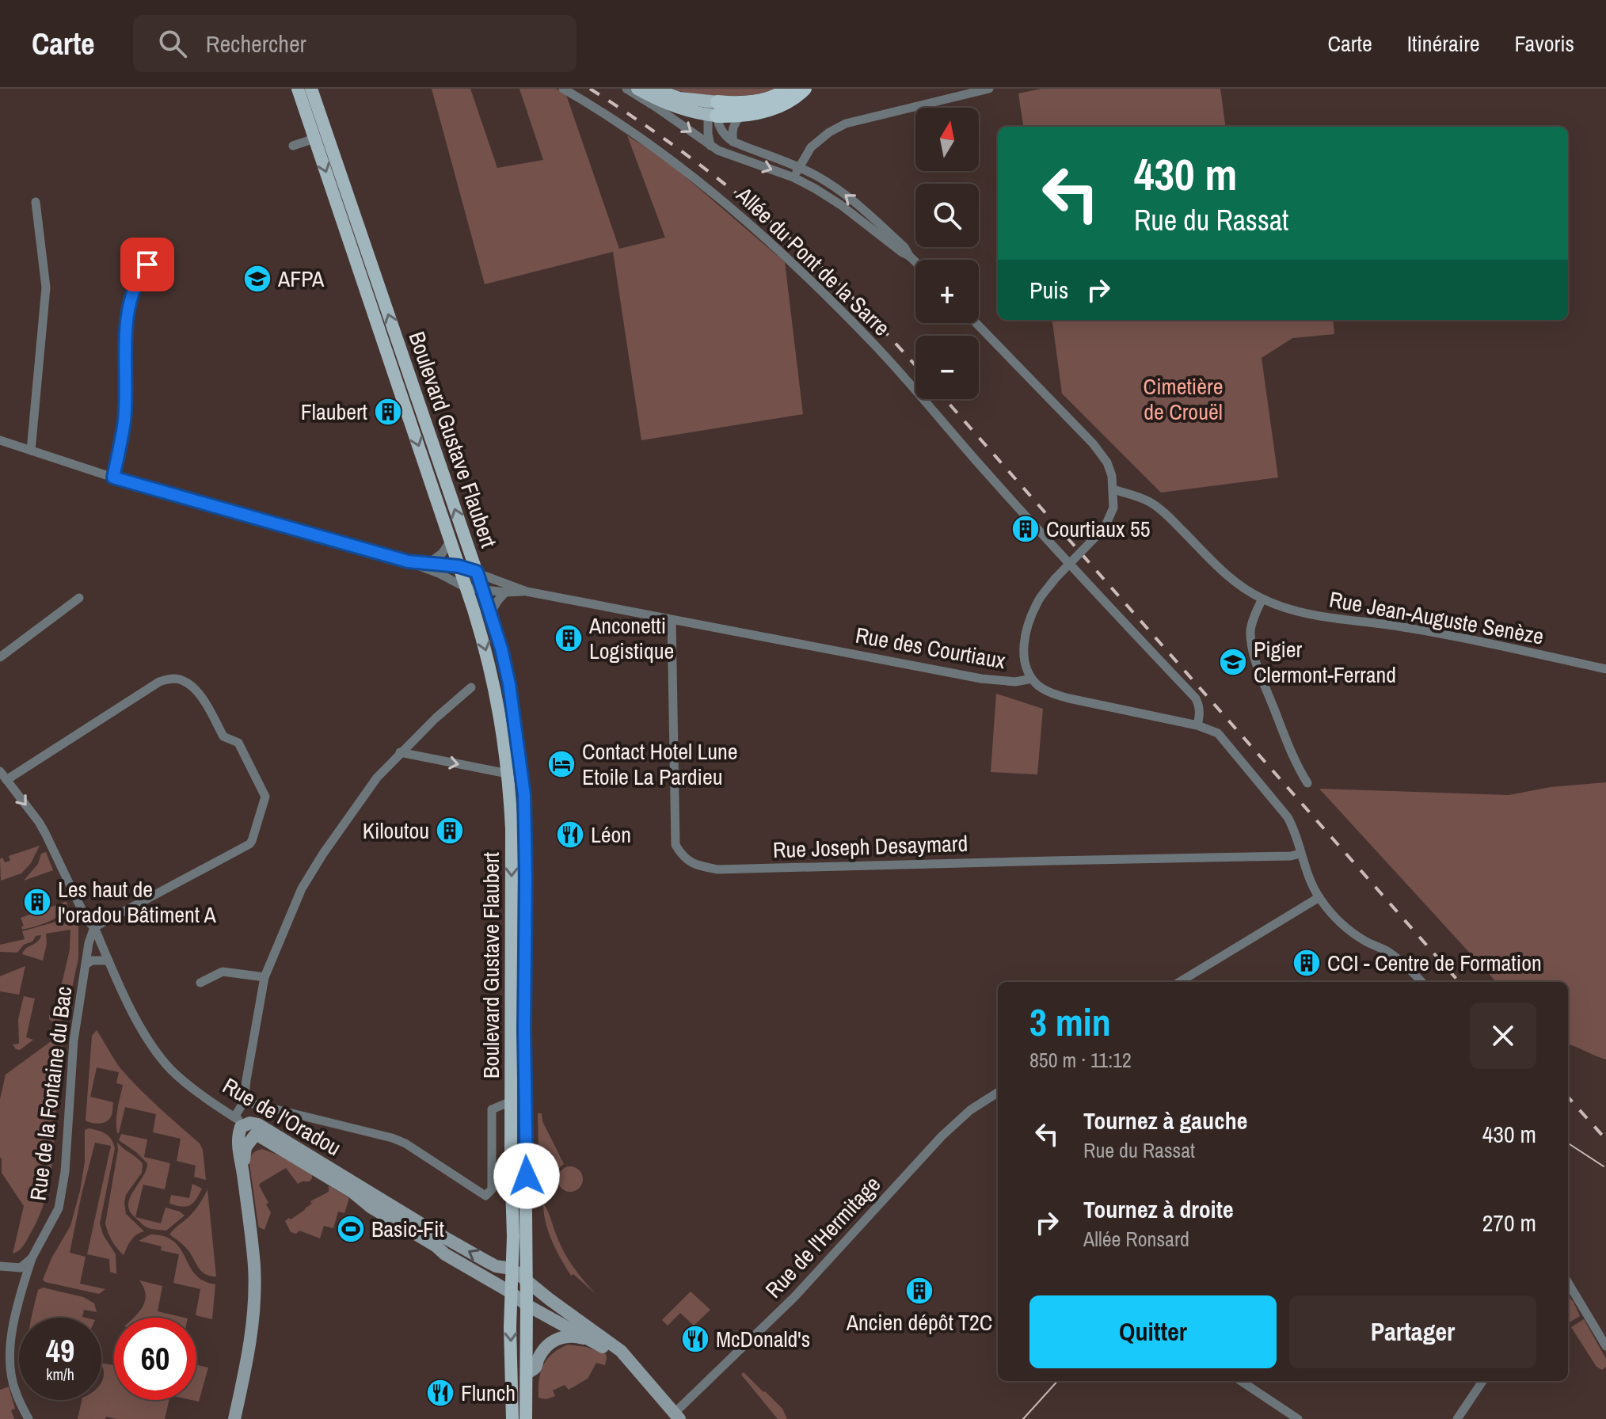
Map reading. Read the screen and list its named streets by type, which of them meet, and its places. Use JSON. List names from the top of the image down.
{
  "streets": {
    "main road": ["Boulevard Gustave Flaubert", "Rue de l'Oradou"],
    "street": [
      "Allée du Pont de la Sarre",
      "Rue Jean-Auguste Senèze",
      "Rue des Courtiaux",
      "Rue Joseph Desaymard",
      "Rue de la Fontaine du Bac",
      "Rue de l'Hermitage"
    ]
  },
  "crossings": [
    ["Allée du Pont de la Sarre", "Rue des Courtiaux"],
    ["Boulevard Gustave Flaubert", "Rue des Courtiaux"],
    ["Boulevard Gustave Flaubert", "Rue de l'Oradou"],
    ["Rue des Courtiaux", "Rue Joseph Desaymard"],
    ["Rue de la Fontaine du Bac", "Rue de l'Oradou"]
  ],
  "parks": ["Cimetière de Crouël"],
  "places": {
    "school or university": ["AFPA", "Pigier Clermont-Ferrand"],
    "building": [
      "Flaubert",
      "Courtiaux 55",
      "Anconetti Logistique",
      "Kiloutou",
      "Les haut de l'oradou Bâtiment A",
      "CCI - Centre de Formation",
      "Ancien dépôt T2C"
    ],
    "hotel": ["Contact Hotel Lune Etoile La Pardieu"],
    "restaurant": ["Léon", "McDonald's", "Flunch"],
    "sports": ["Basic-Fit"]
  },
  "north": "top",
  "page": {
    "header": "Carte",
    "search": "Rechercher",
    "nav": ["Carte", "Itinéraire", "Favoris"],
    "map_buttons": ["+", "−"],
    "turn": ["430 m", "Rue du Rassat"],
    "then": "Puis",
    "heading": ["3 min", "850 m · 11:12"],
    "list": [
      {
        "name": "Tournez à gauche",
        "note": "Rue du Rassat",
        "value": "430 m"
      },
      {
        "name": "Tournez à droite",
        "note": "Allée Ronsard",
        "value": "270 m"
      }
    ],
    "buttons": ["Quitter", "Partager"],
    "speed": "49 km/h",
    "limit": "60"
  }
}
